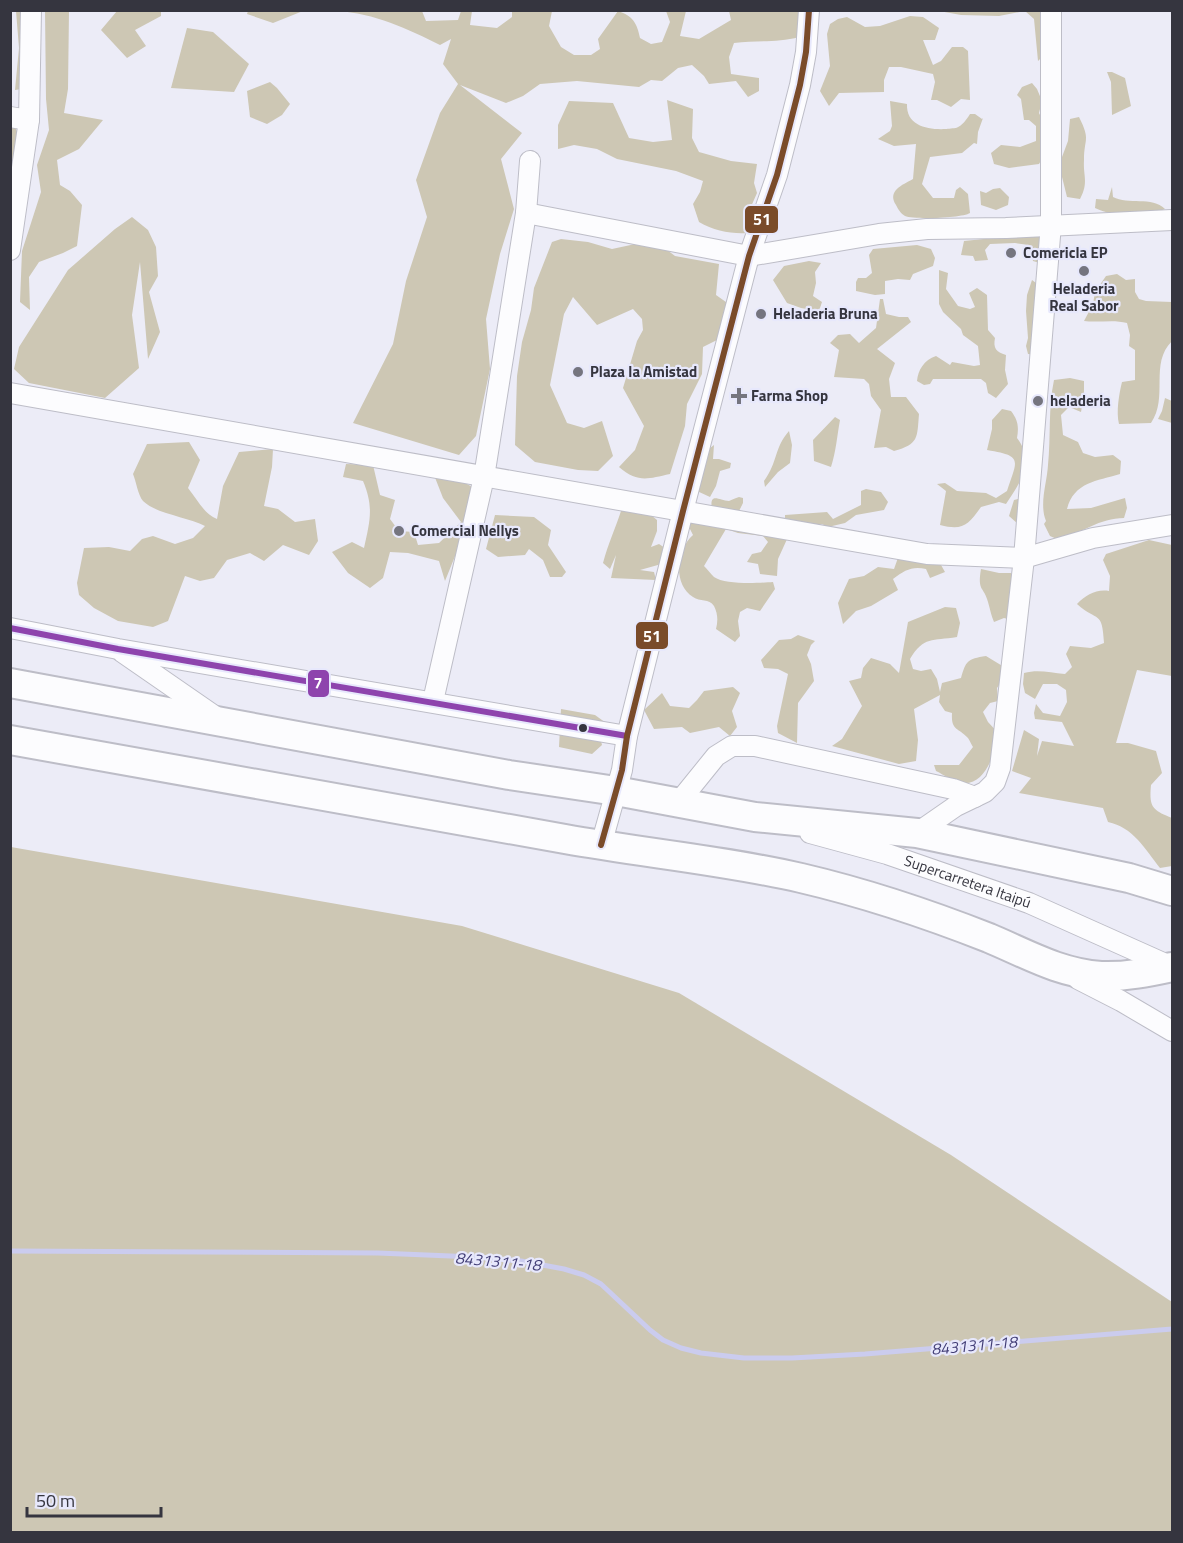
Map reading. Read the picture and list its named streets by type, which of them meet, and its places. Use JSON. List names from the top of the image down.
{
  "streets": {
    "street": ["Supercarretera Itaipú"]
  },
  "water": ["8431311-18"],
  "places": {
    "other": [
      "Comericla EP",
      "Heladeria Real Sabor",
      "Heladeria Bruna",
      "Plaza la Amistad",
      "heladeria",
      "Comercial Nellys"
    ],
    "health": ["Farma Shop"]
  },
  "lines": ["transit line 51", "transit line 7"],
  "scale_bar": "50 m"
}
